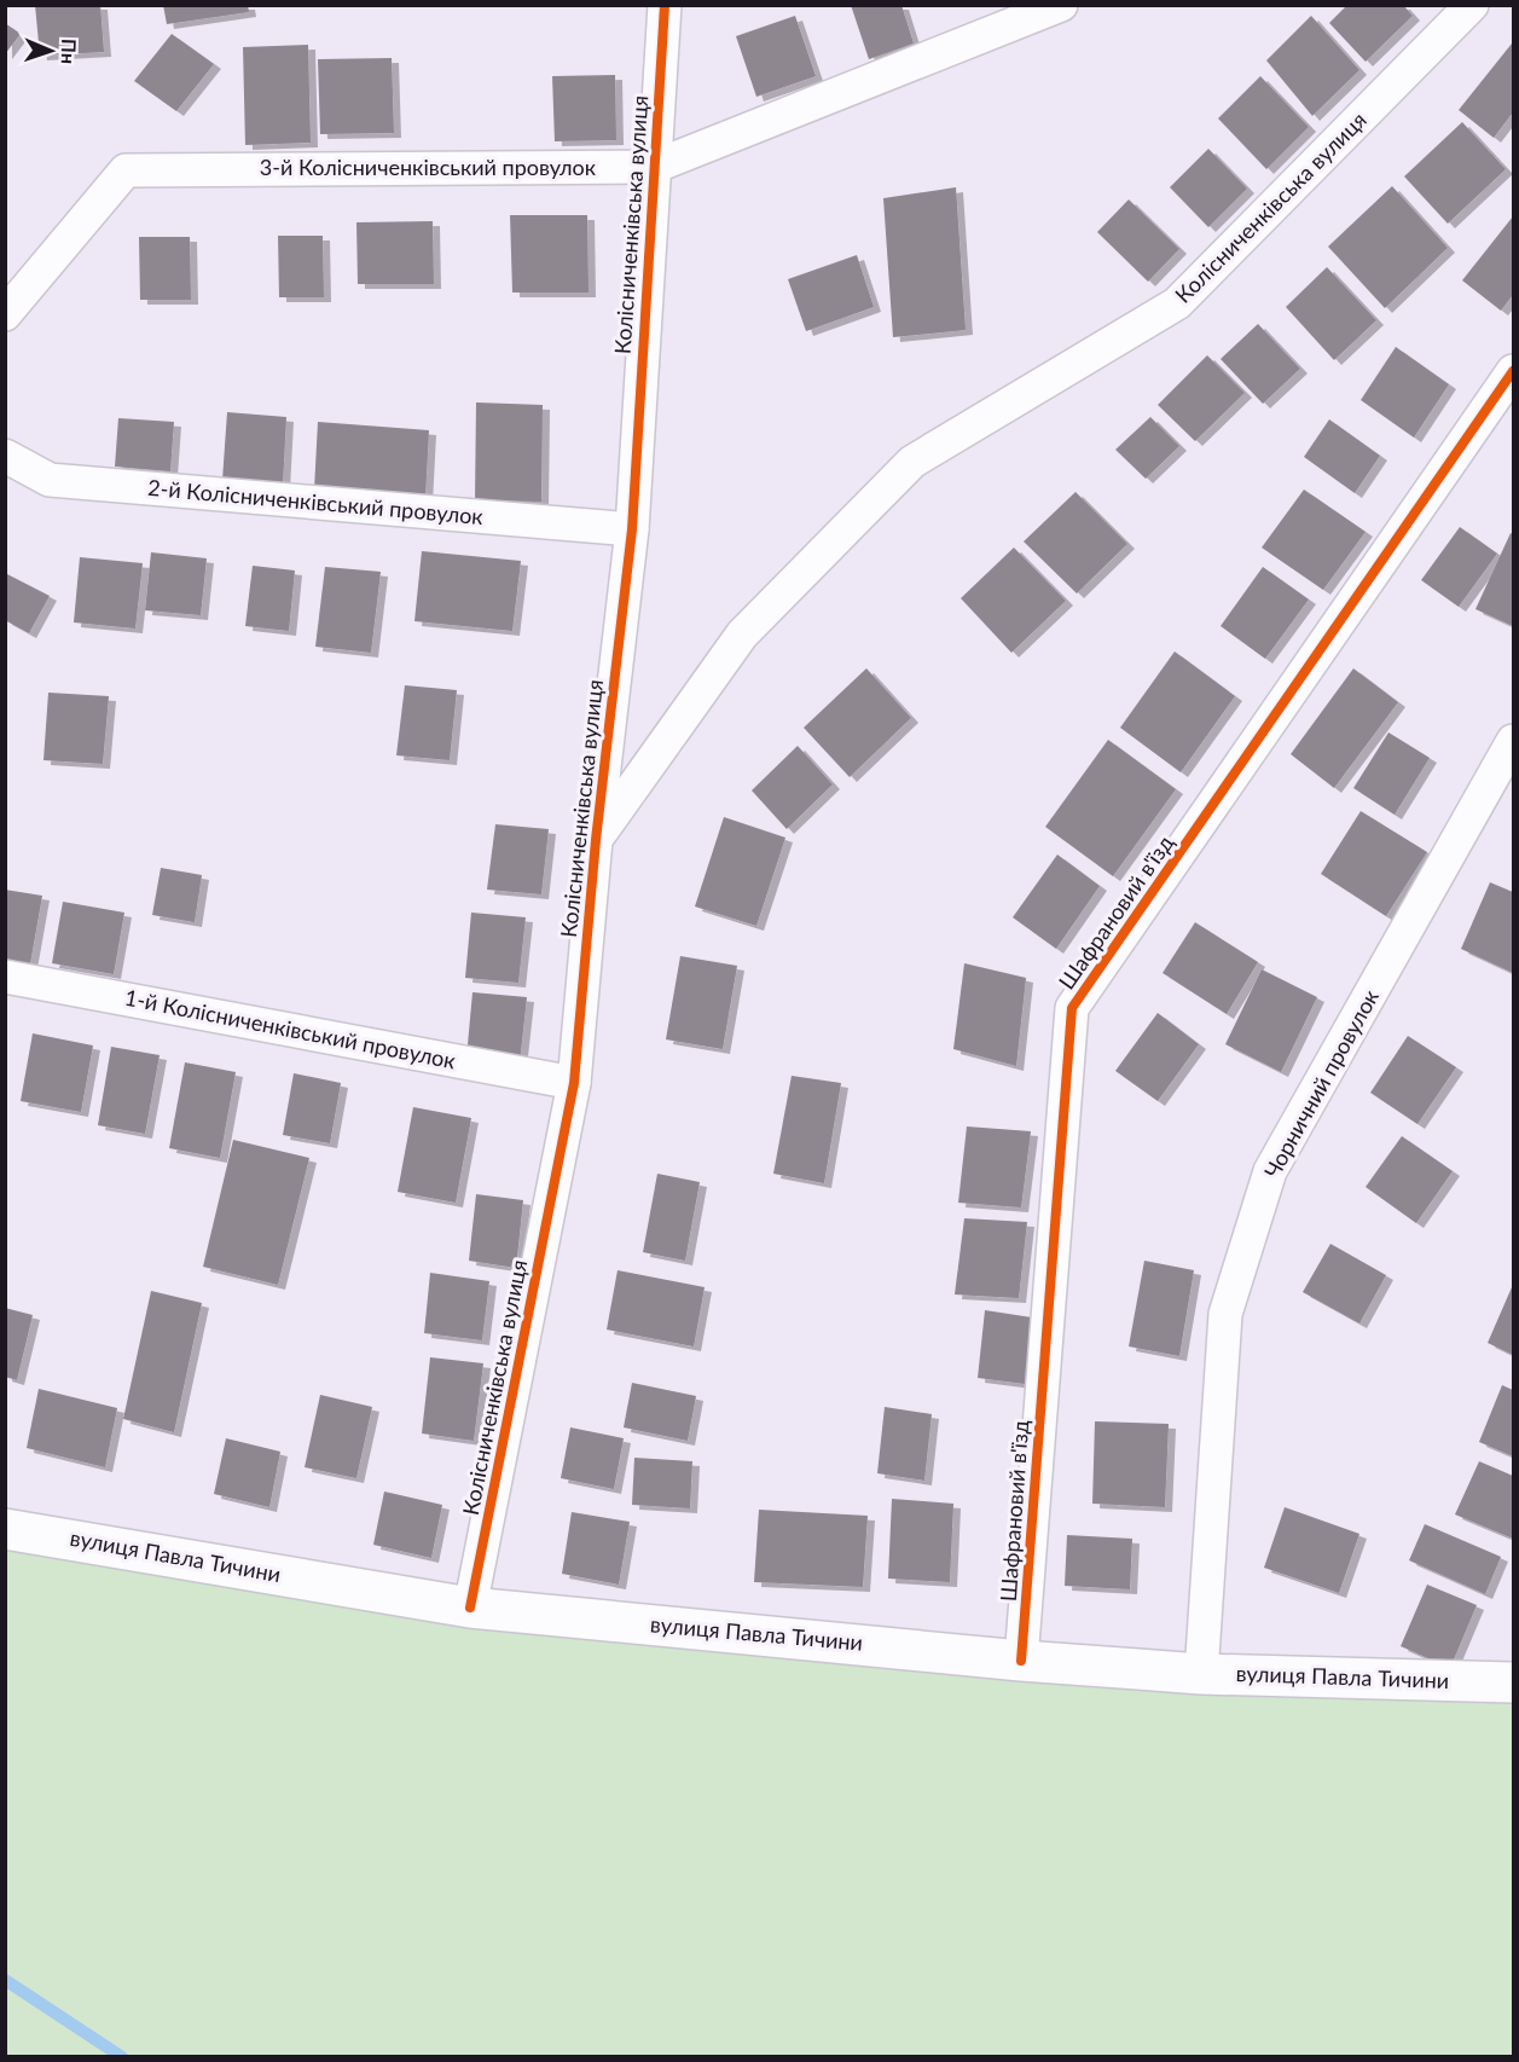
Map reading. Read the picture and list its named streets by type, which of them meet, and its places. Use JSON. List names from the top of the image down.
{
  "streets": {
    "main road": ["вулиця Павла Тичини"],
    "street": [
      "3-й Колісниченківський провулок",
      "Колісниченківська вулиця",
      "2-й Колісниченківський провулок",
      "Шафрановий в'їзд",
      "1-й Колісниченківський провулок",
      "Чорничний провулок"
    ]
  },
  "crossings": [
    ["3-й Колісниченківський провулок", "Колісниченківська вулиця"],
    ["Колісниченківська вулиця", "2-й Колісниченківський провулок"],
    ["Колісниченківська вулиця", "1-й Колісниченківський провулок"],
    ["Колісниченківська вулиця", "вулиця Павла Тичини"],
    ["Шафрановий в'їзд", "вулиця Павла Тичини"],
    ["Чорничний провулок", "вулиця Павла Тичини"]
  ],
  "north": "right"
}
